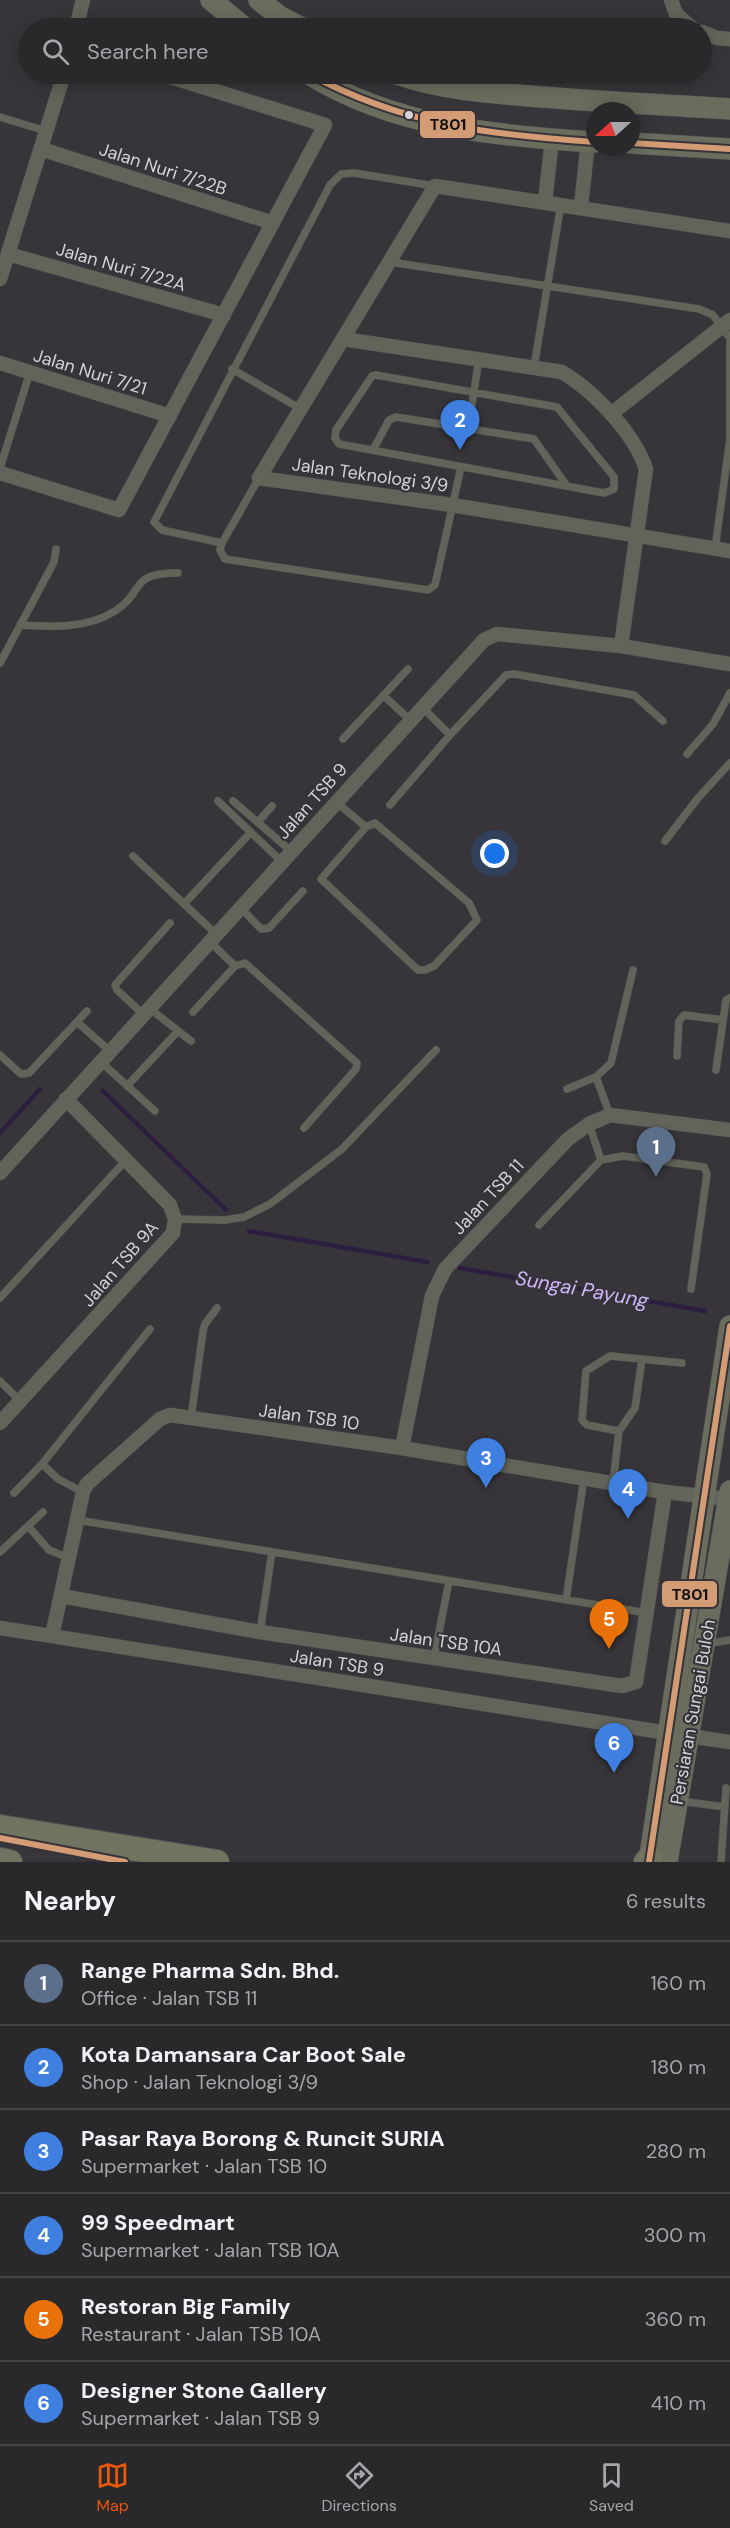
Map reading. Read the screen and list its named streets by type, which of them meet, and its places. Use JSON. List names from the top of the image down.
{
  "streets": {
    "main road": ["Persiaran Sungai Buloh"],
    "street": [
      "Jalan Nuri 7/22B",
      "Jalan Nuri 7/22A",
      "Jalan Nuri 7/21",
      "Jalan Teknologi 3/9",
      "Jalan TSB 9",
      "Jalan TSB 11",
      "Jalan TSB 9A",
      "Jalan TSB 10",
      "Jalan TSB 10A"
    ]
  },
  "crossings": [
    ["Jalan TSB 9", "Jalan TSB 9A"],
    ["Jalan TSB 9", "Jalan TSB 10"],
    ["Jalan TSB 9", "Persiaran Sungai Buloh"],
    ["Jalan TSB 11", "Jalan TSB 10"],
    ["Jalan TSB 10", "Jalan TSB 10A"],
    ["Jalan TSB 10", "Persiaran Sungai Buloh"]
  ],
  "water": ["Sungai Payung"],
  "lines": ["transit line T801"],
  "north": "left",
  "page": {
    "search": "Search here",
    "pins": [
      "2",
      "1",
      "3",
      "4",
      "5",
      "6"
    ],
    "heading": ["Nearby", "6 results"],
    "list": [
      {
        "mark": "1",
        "name": "Range Pharma Sdn. Bhd.",
        "note": "Office · Jalan TSB 11",
        "value": "160 m"
      },
      {
        "mark": "2",
        "name": "Kota Damansara Car Boot Sale",
        "note": "Shop · Jalan Teknologi 3/9",
        "value": "180 m"
      },
      {
        "mark": "3",
        "name": "Pasar Raya Borong & Runcit SURIA",
        "note": "Supermarket · Jalan TSB 10",
        "value": "280 m"
      },
      {
        "mark": "4",
        "name": "99 Speedmart",
        "note": "Supermarket · Jalan TSB 10A",
        "value": "300 m"
      },
      {
        "mark": "5",
        "name": "Restoran Big Family",
        "note": "Restaurant · Jalan TSB 10A",
        "value": "360 m"
      },
      {
        "mark": "6",
        "name": "Designer Stone Gallery",
        "note": "Supermarket · Jalan TSB 9",
        "value": "410 m"
      }
    ],
    "nav": ["Map", "Directions", "Saved"]
  }
}
